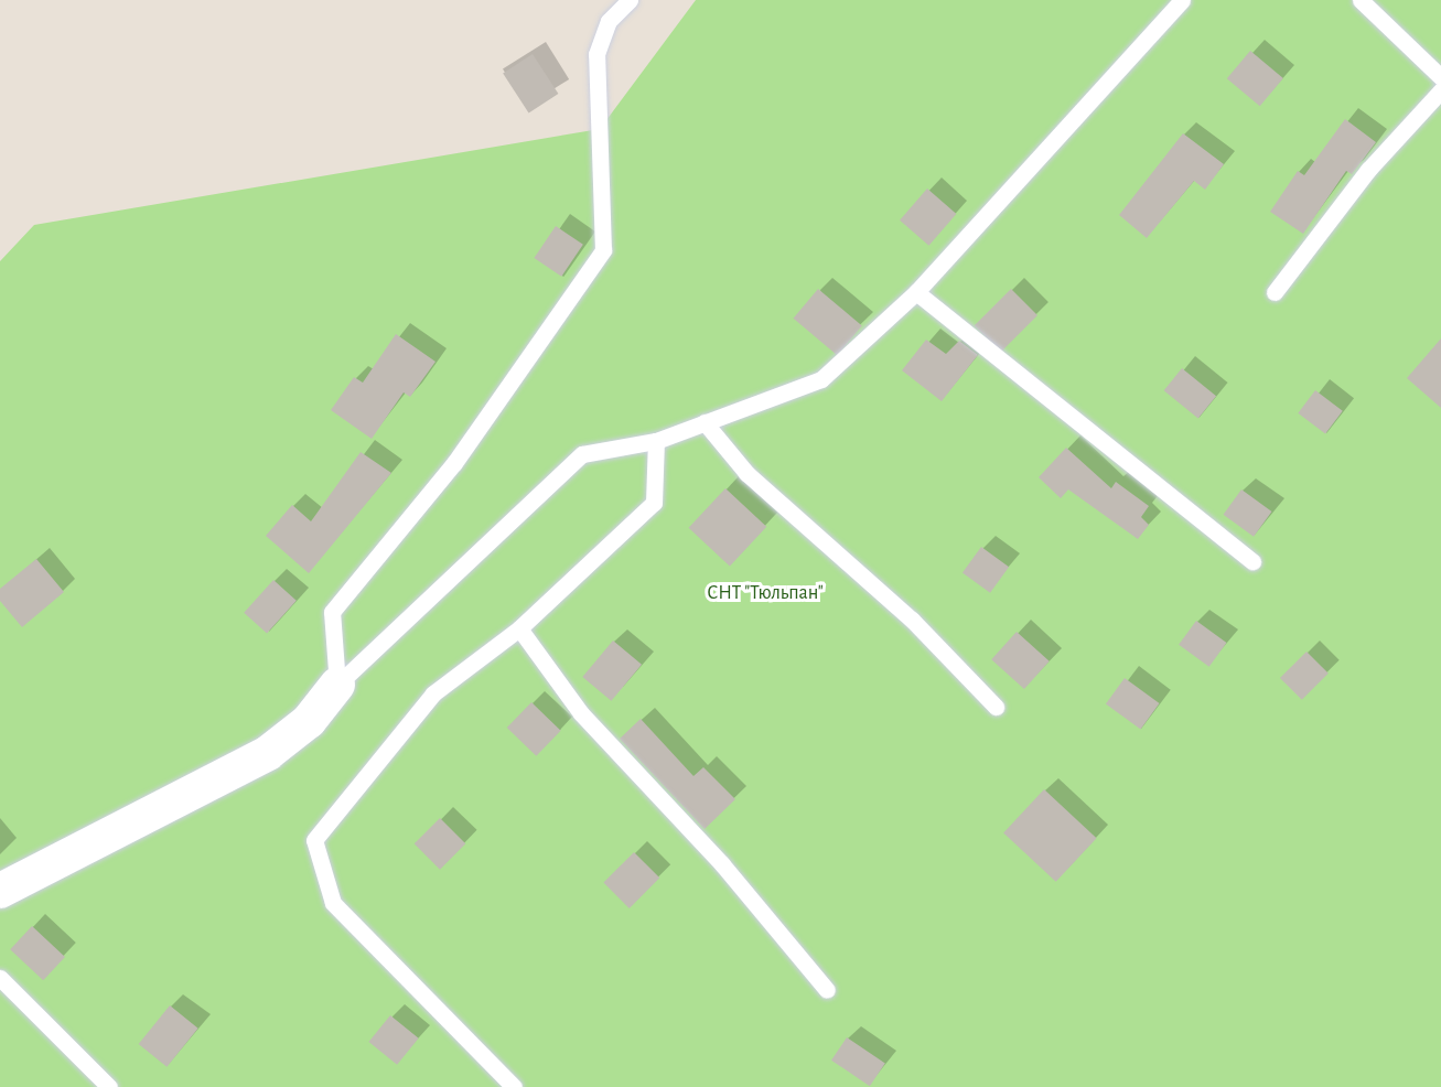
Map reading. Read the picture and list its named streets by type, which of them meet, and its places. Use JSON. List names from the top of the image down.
{
  "parks": ["СНТ \"Тюльпан\""]
}
